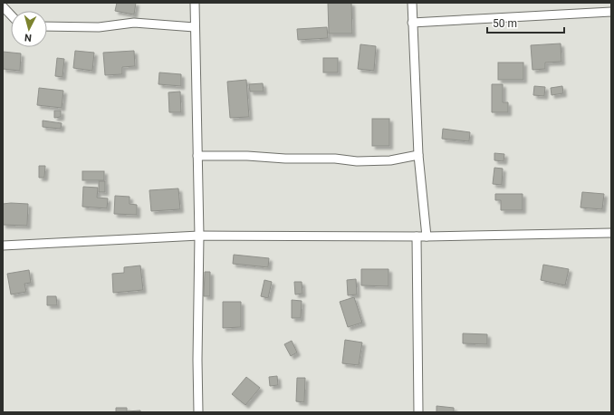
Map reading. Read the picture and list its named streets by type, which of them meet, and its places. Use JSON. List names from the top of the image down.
{
  "scale_bar": "50 m",
  "north": "bottom"
}
